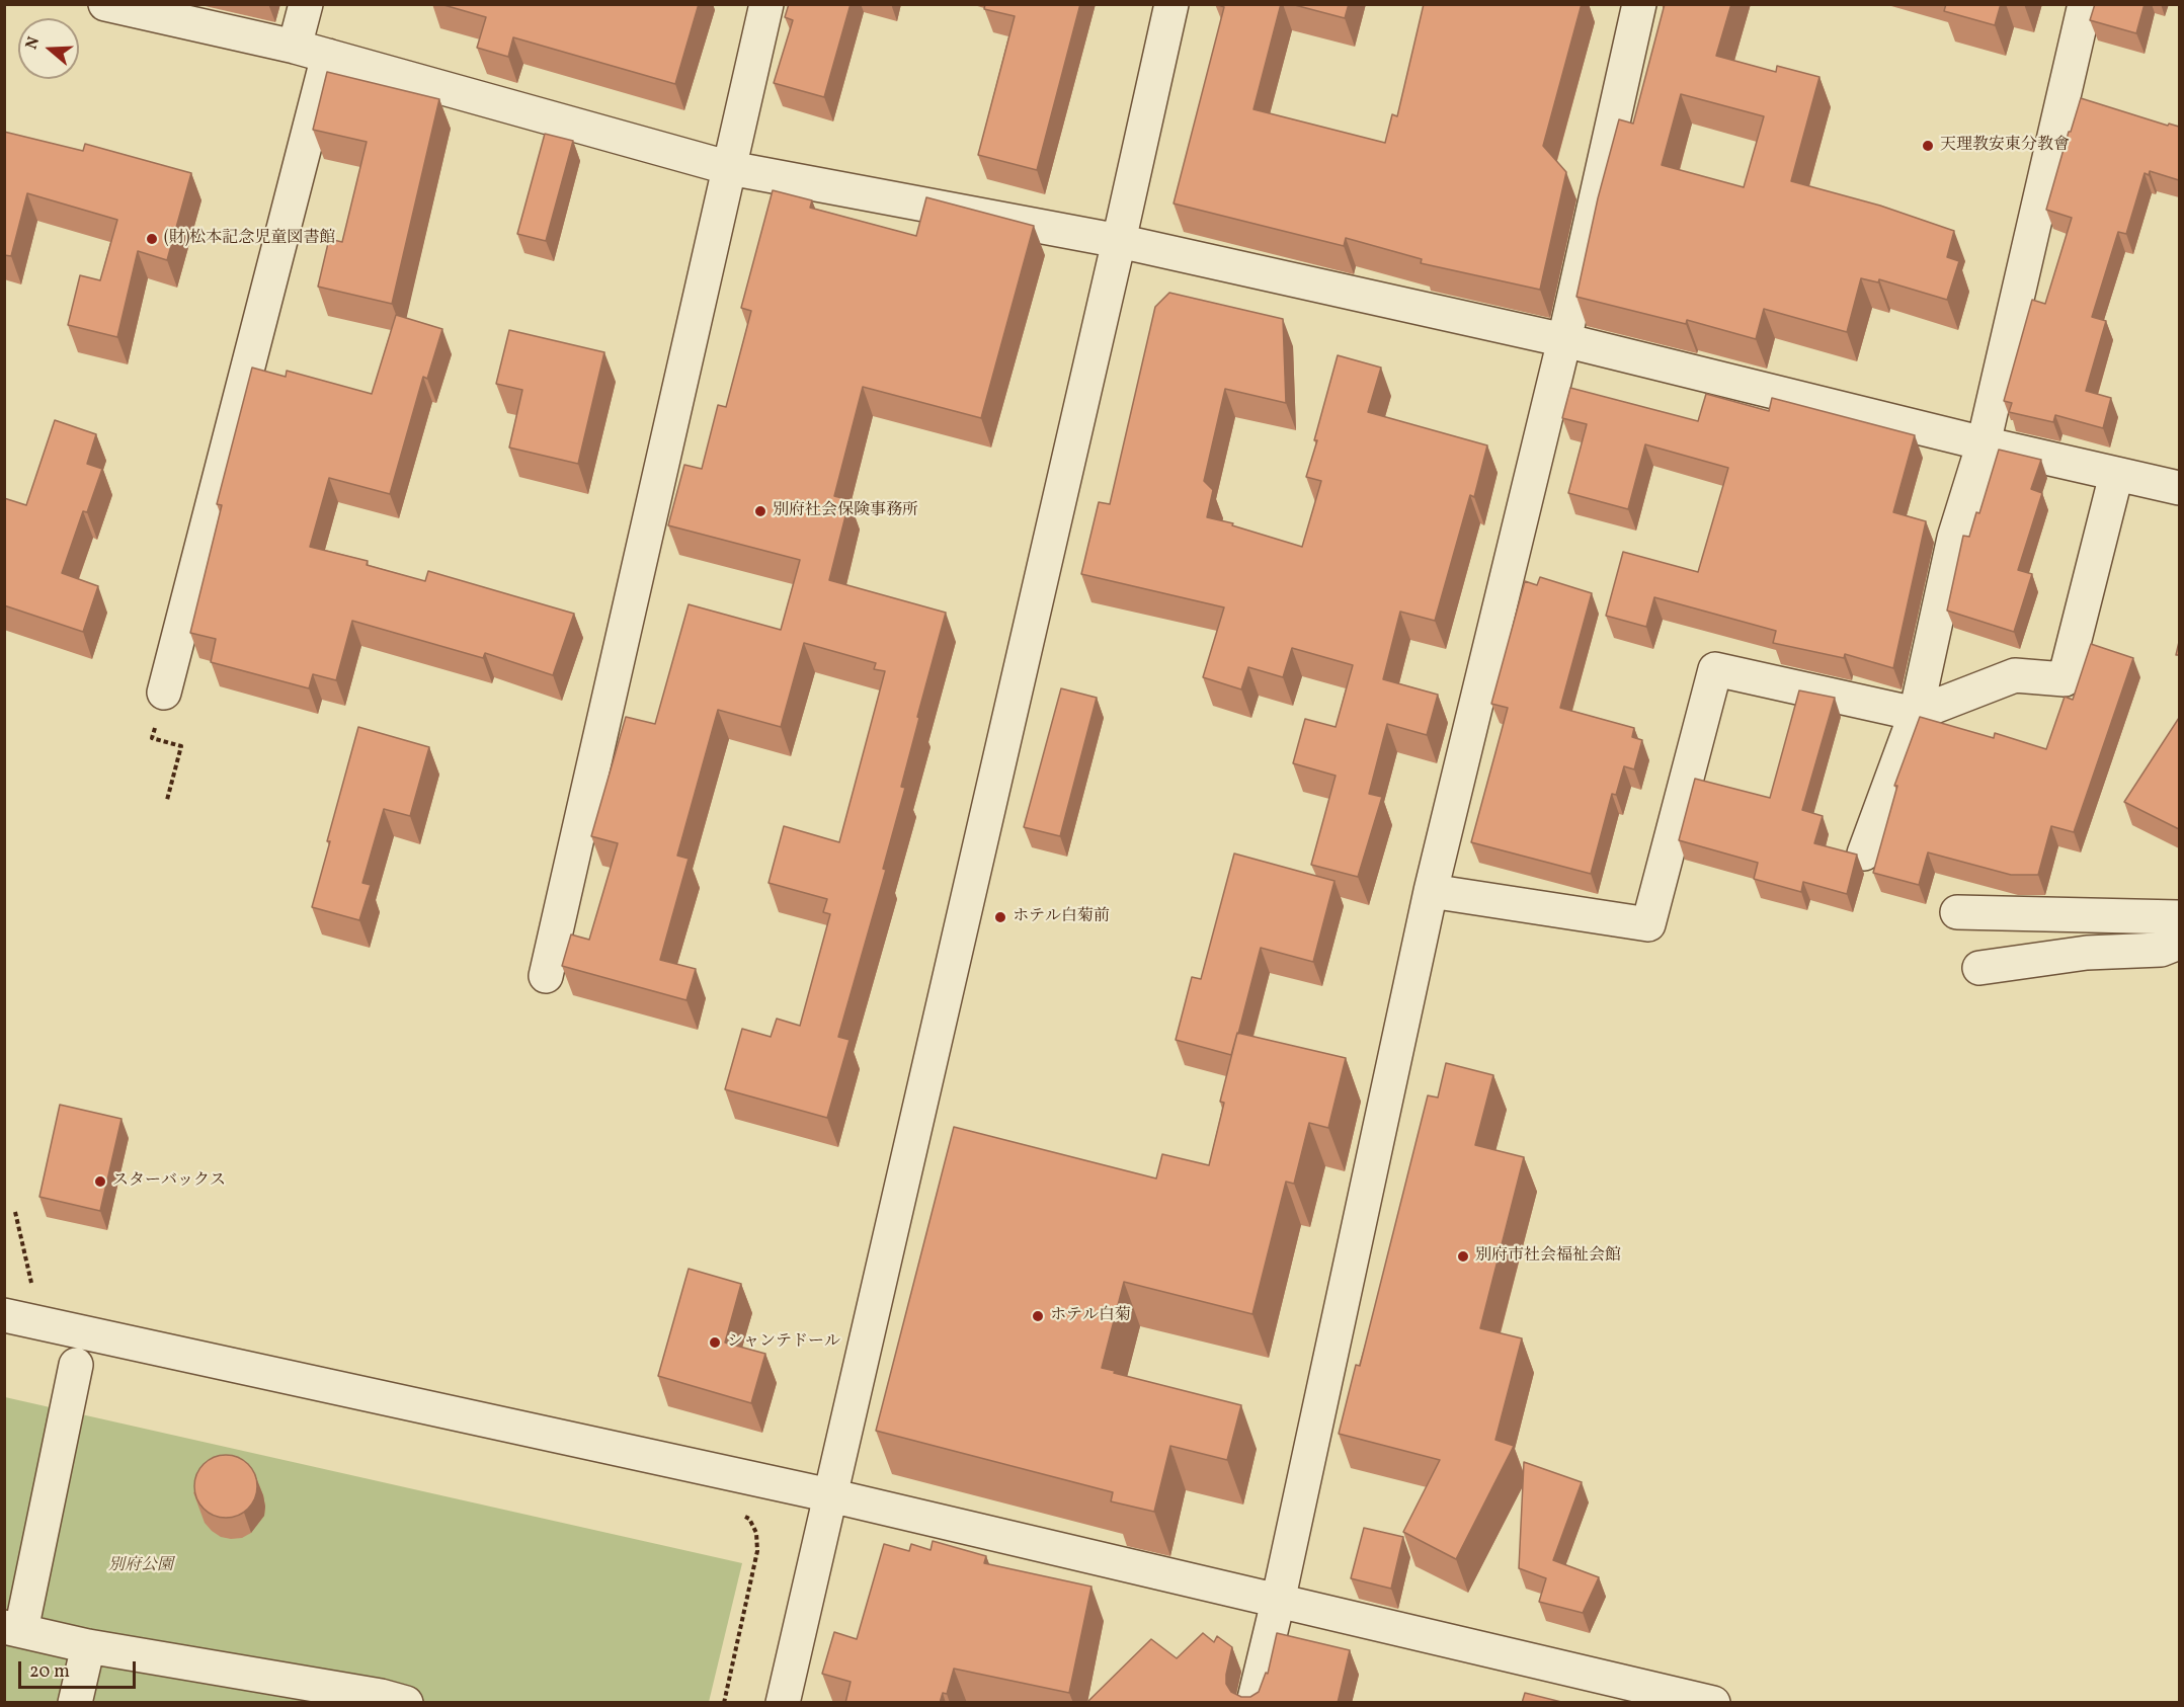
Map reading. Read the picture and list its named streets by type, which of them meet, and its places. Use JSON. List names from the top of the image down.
{
  "parks": ["別府公園"],
  "places": [
    "天理教安東分教會",
    "(財)松本記念児童図書館",
    "別府社会保険事務所",
    "ホテル白菊前",
    "スターバックス",
    "別府市社会福祉会館",
    "ホテル白菊",
    "シャンテドール"
  ],
  "scale_bar": "20 m",
  "north": "left"
}
